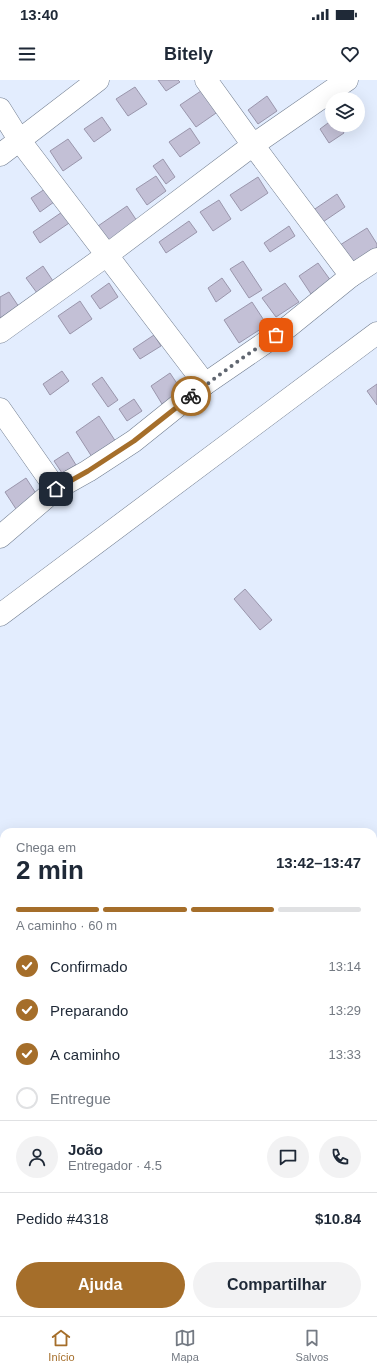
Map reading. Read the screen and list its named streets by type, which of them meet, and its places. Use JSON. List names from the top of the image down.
{
  "page": {
    "status": "13:40",
    "header": "Bitely",
    "heading": ["2 min", "Chega em", "13:42–13:47"],
    "panel": [
      "João",
      "Entregador · 4.5",
      "Pedido #4318",
      "$10.84"
    ],
    "bar": "A caminho · 60 m",
    "list": [
      ["Confirmado", "13:14"],
      ["Preparando", "13:29"],
      ["A caminho", "13:33"],
      "Entregue"
    ],
    "buttons": ["Ajuda", "Compartilhar"],
    "tabs": ["Início", "Mapa", "Salvos"]
  }
}
